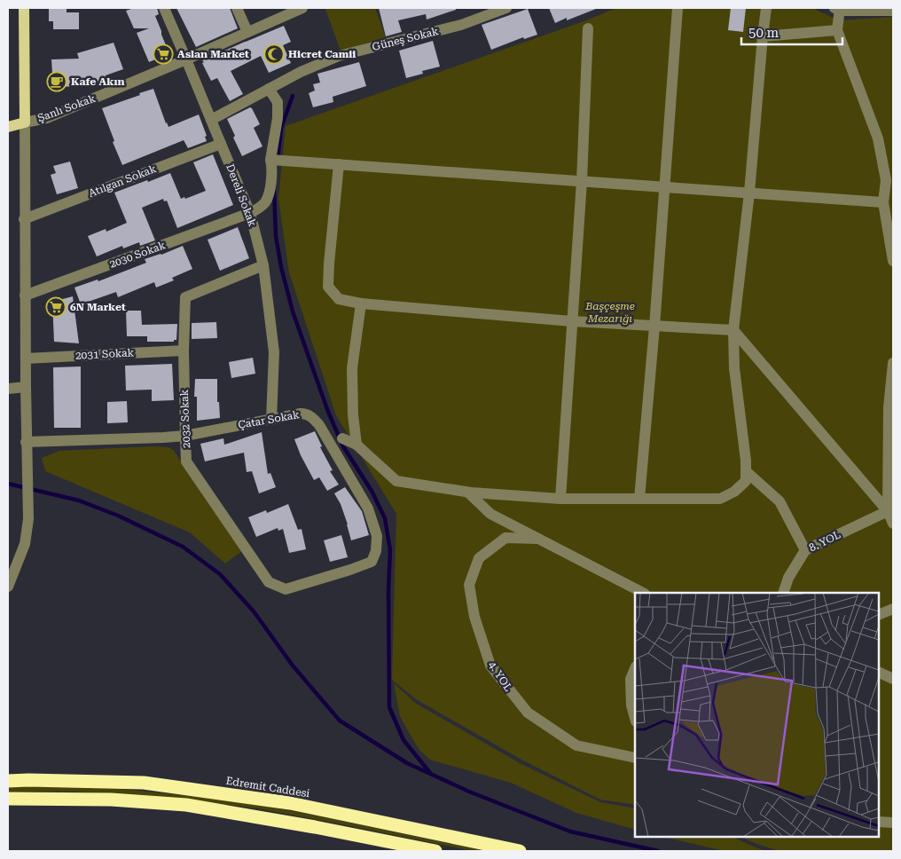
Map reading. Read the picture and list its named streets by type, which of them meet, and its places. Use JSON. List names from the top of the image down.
{
  "streets": {
    "highway": ["Edremit Caddesi"],
    "street": [
      "Güneş Sokak",
      "Şanlı Sokak",
      "Atılgan Sokak",
      "Dereli Sokak",
      "2030 Sokak",
      "2031 Sokak",
      "2032 Sokak",
      "Çatar Sokak",
      "8. YOL",
      "4. YOL"
    ]
  },
  "crossings": [
    ["Güneş Sokak", "Dereli Sokak"],
    ["Güneş Sokak", "2030 Sokak"],
    ["Şanlı Sokak", "Dereli Sokak"],
    ["Atılgan Sokak", "Dereli Sokak"],
    ["Dereli Sokak", "2030 Sokak"],
    ["Dereli Sokak", "2032 Sokak"],
    ["Dereli Sokak", "Çatar Sokak"],
    ["2031 Sokak", "2032 Sokak"],
    ["2032 Sokak", "Çatar Sokak"]
  ],
  "parks": ["Başçeşme Mezarığı"],
  "places": {
    "supermarket": ["Aslan Market", "6N Market"],
    "mosque": ["Hicret Camii"],
    "cafe": ["Kafe Akın"]
  },
  "scale_bar": "50 m"
}
